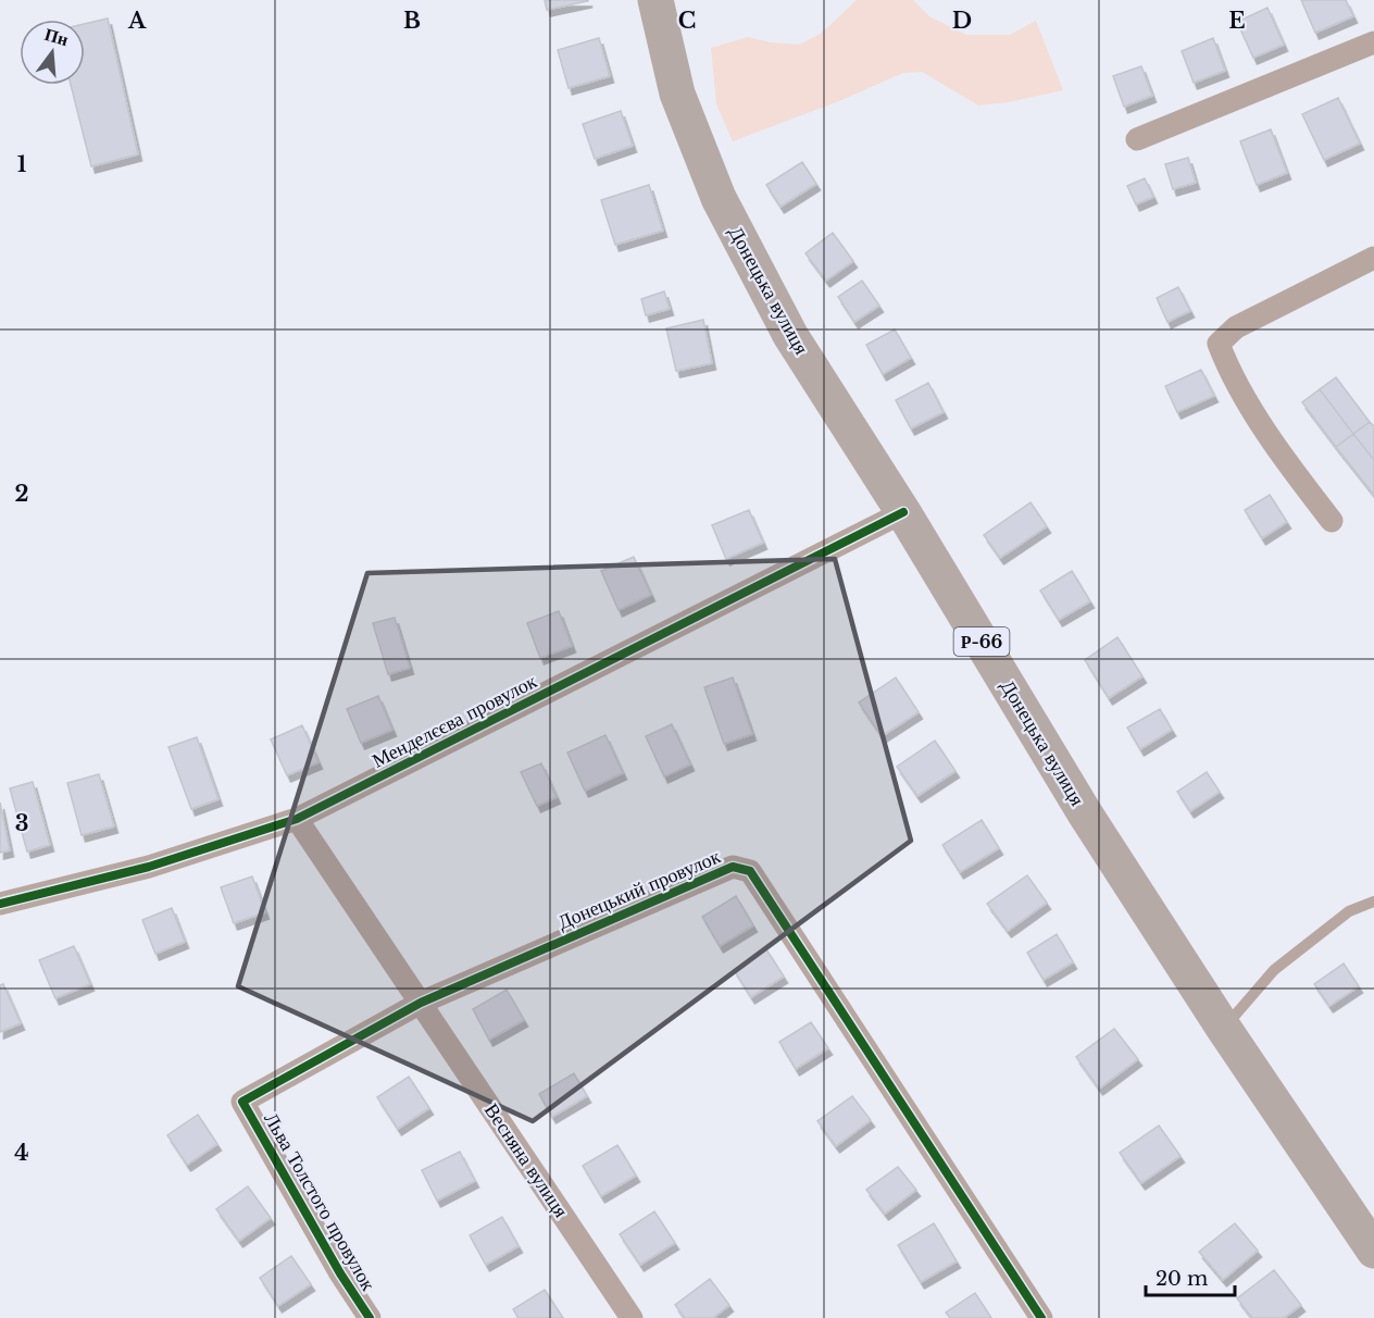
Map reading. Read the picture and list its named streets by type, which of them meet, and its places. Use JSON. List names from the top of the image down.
{
  "streets": {
    "main road": ["Донецька вулиця", "Р-66"],
    "street": [
      "Менделєєва провулок",
      "Донецький провулок",
      "Весняна вулиця",
      "Льва Толстого провулок"
    ]
  },
  "crossings": [
    ["Донецька вулиця", "Менделєєва провулок"],
    ["Менделєєва провулок", "Весняна вулиця"],
    ["Донецький провулок", "Весняна вулиця"],
    ["Донецький провулок", "Льва Толстого провулок"]
  ],
  "scale_bar": "20 m",
  "north": "top",
  "grid": {
    "columns": [
      "A",
      "B",
      "C",
      "D",
      "E"
    ],
    "rows": [
      "1",
      "2",
      "3",
      "4"
    ]
  }
}
